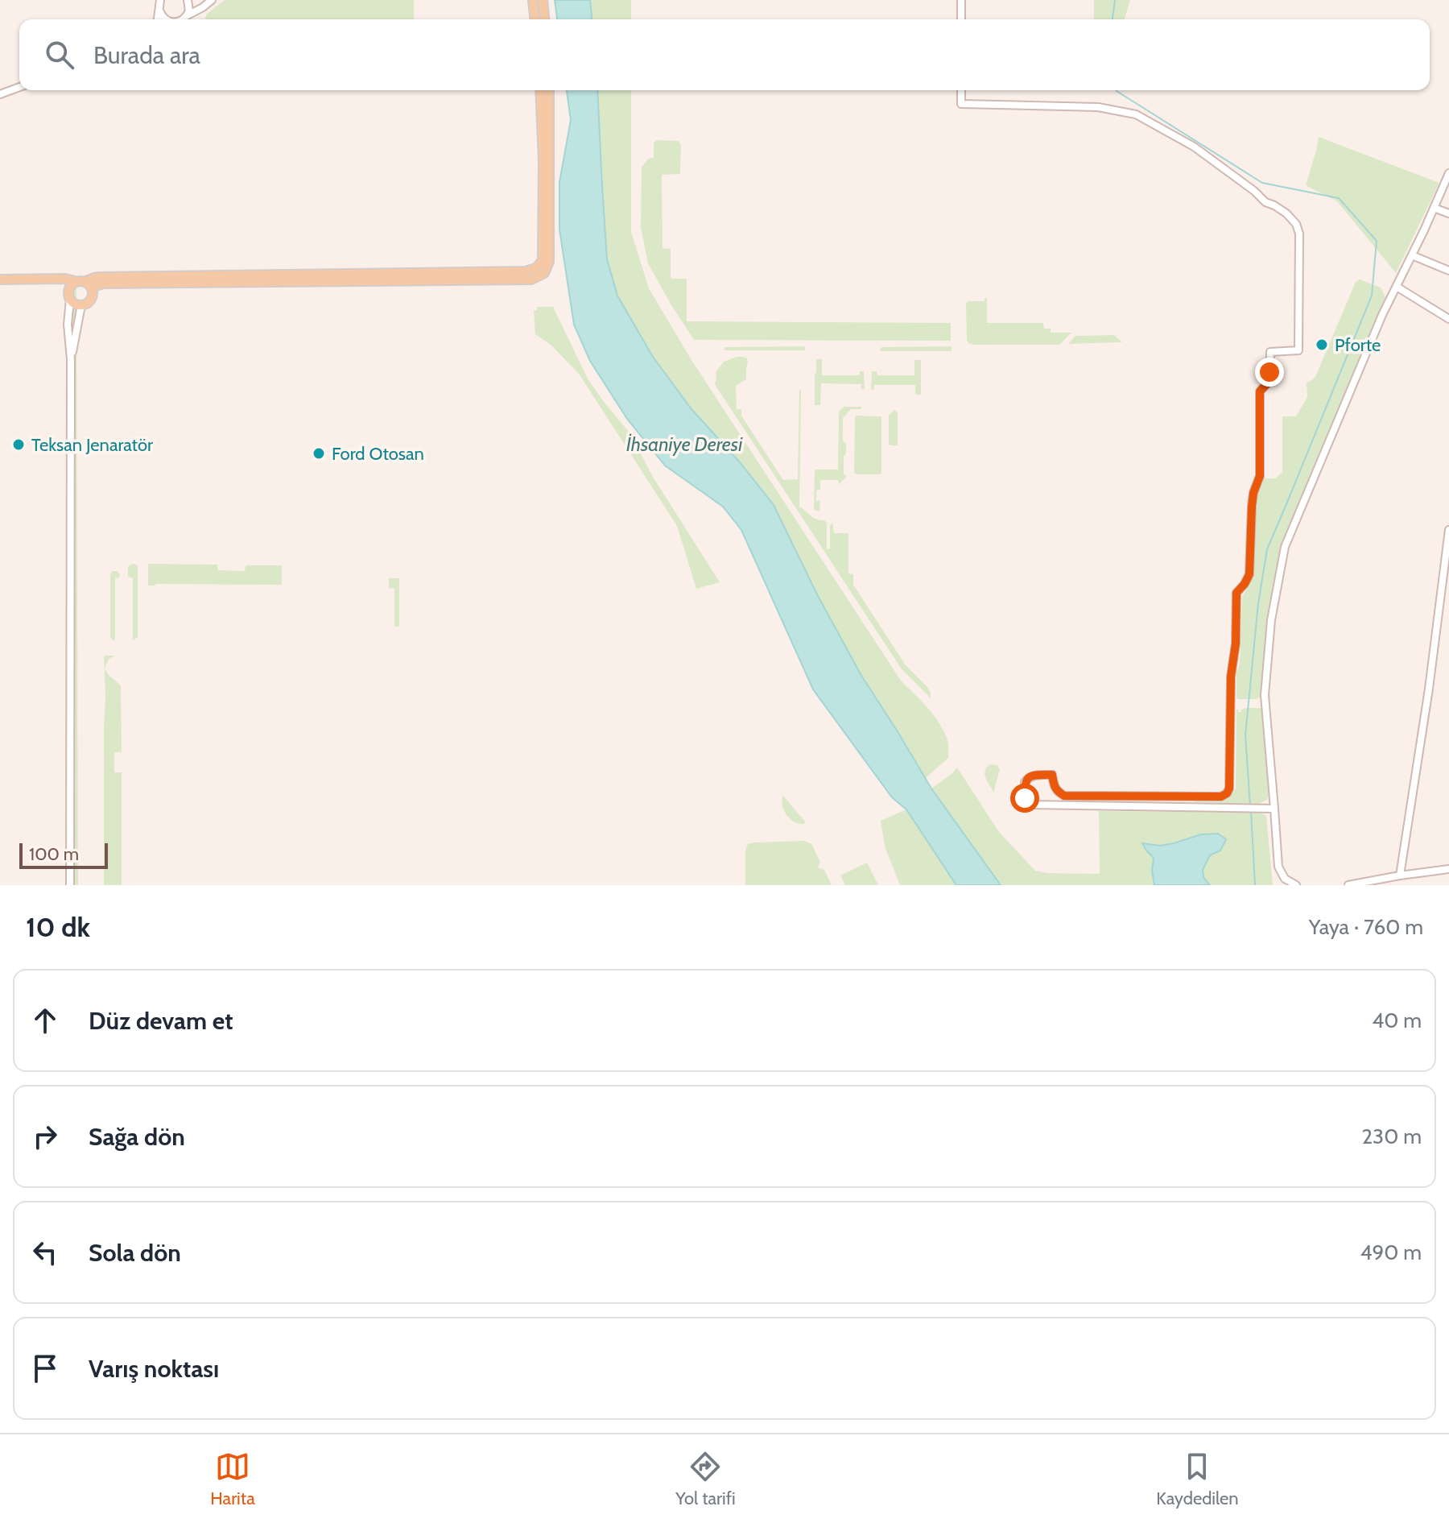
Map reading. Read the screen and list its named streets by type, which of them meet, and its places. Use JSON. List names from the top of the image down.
{
  "water": ["İhsaniye Deresi"],
  "places": ["Pforte", "Teksan Jenaratör", "Ford Otosan"],
  "scale_bar": "100 m",
  "page": {
    "search": "Burada ara",
    "scale": "100 m",
    "heading": ["10 dk", "Yaya · 760 m"],
    "list": [
      ["Düz devam et", "40 m"],
      ["Sağa dön", "230 m"],
      ["Sola dön", "490 m"],
      "Varış noktası"
    ],
    "nav": ["Harita", "Yol tarifi", "Kaydedilen"]
  }
}
